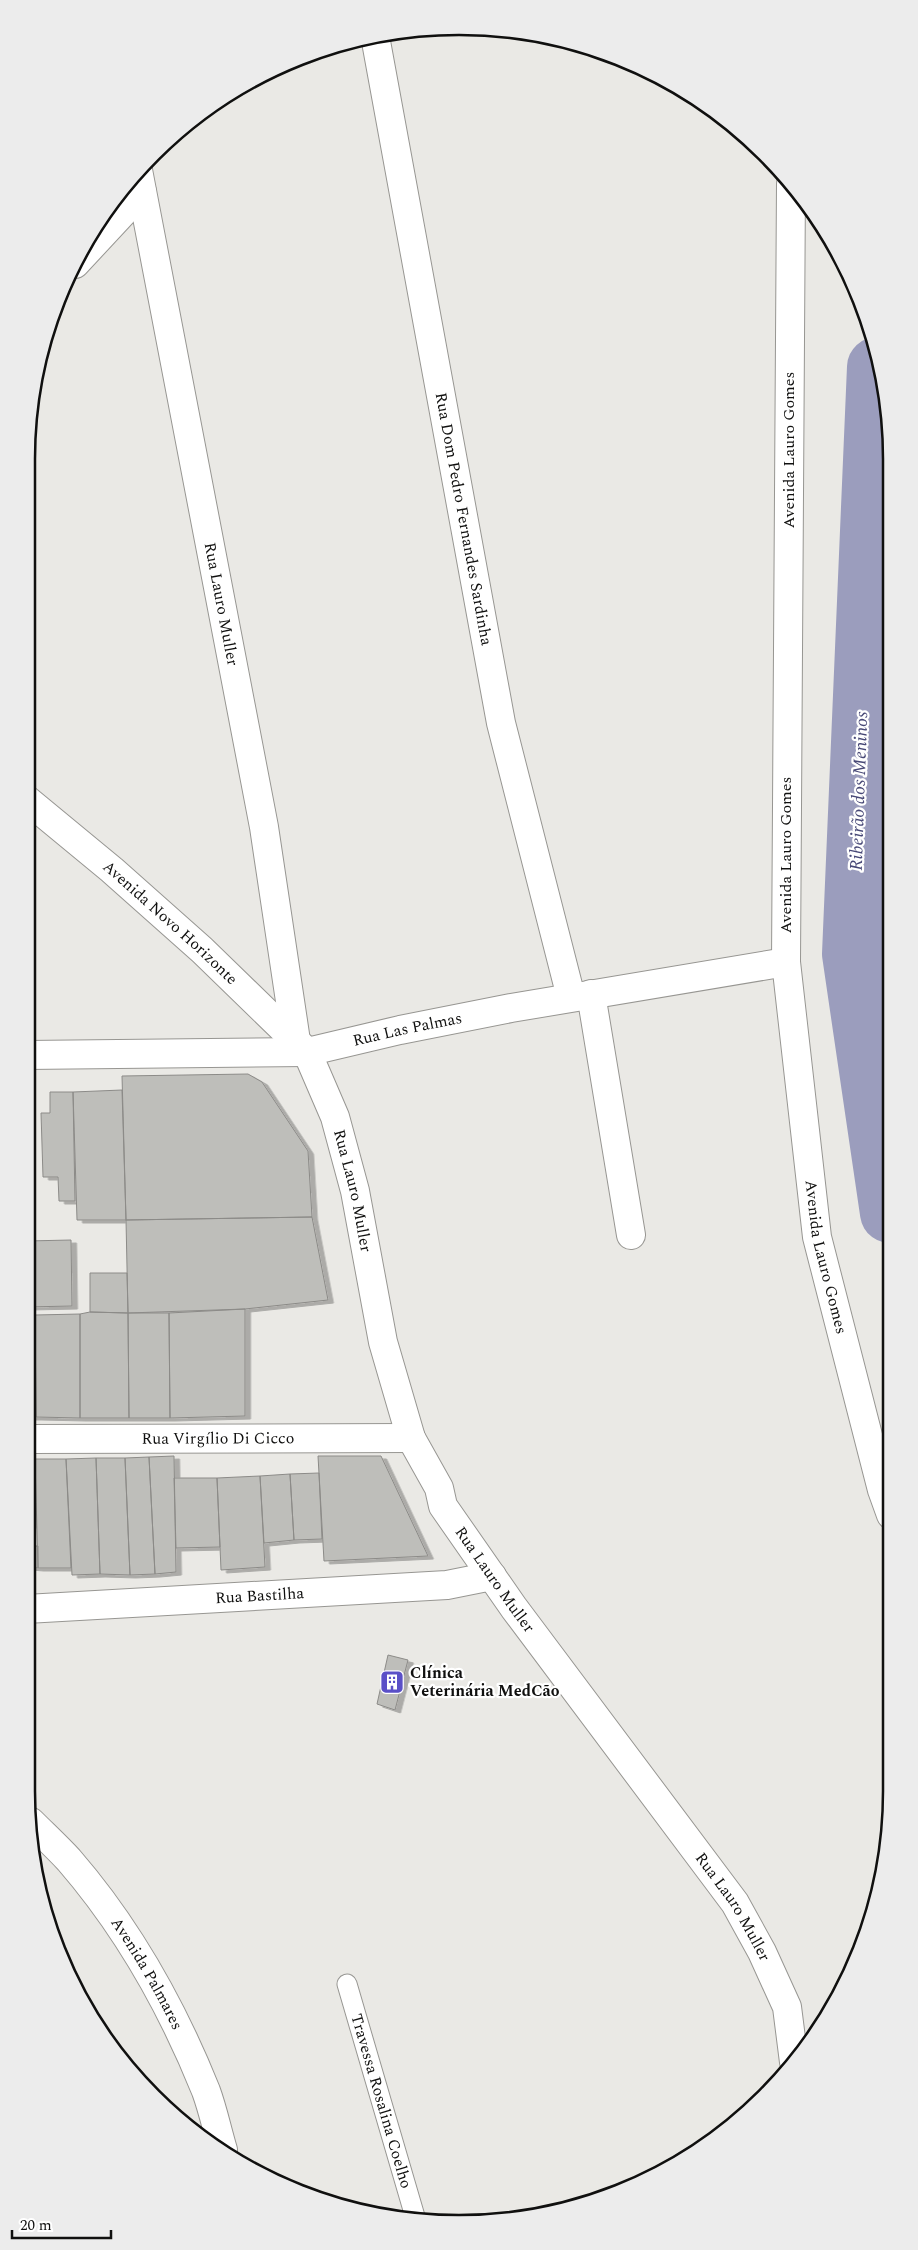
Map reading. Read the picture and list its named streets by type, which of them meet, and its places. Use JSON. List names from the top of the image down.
{
  "streets": {
    "street": [
      "Avenida Lauro Gomes",
      "Rua Dom Pedro Fernandes Sardinha",
      "Rua Lauro Muller",
      "Avenida Novo Horizonte",
      "Rua Las Palmas",
      "Rua Virgílio Di Cicco",
      "Rua Bastilha",
      "Avenida Palmares"
    ],
    "lane": ["Travessa Rosalina Coelho"]
  },
  "crossings": [
    ["Avenida Lauro Gomes", "Rua Las Palmas"],
    ["Rua Dom Pedro Fernandes Sardinha", "Rua Las Palmas"],
    ["Rua Lauro Muller", "Avenida Novo Horizonte"],
    ["Rua Lauro Muller", "Rua Las Palmas"],
    ["Rua Lauro Muller", "Rua Virgílio Di Cicco"],
    ["Rua Lauro Muller", "Rua Bastilha"],
    ["Avenida Novo Horizonte", "Rua Las Palmas"]
  ],
  "water": ["Ribeirão dos Meninos"],
  "places": {
    "building": ["Clínica Veterinária MedCão"]
  },
  "scale_bar": "20 m"
}
